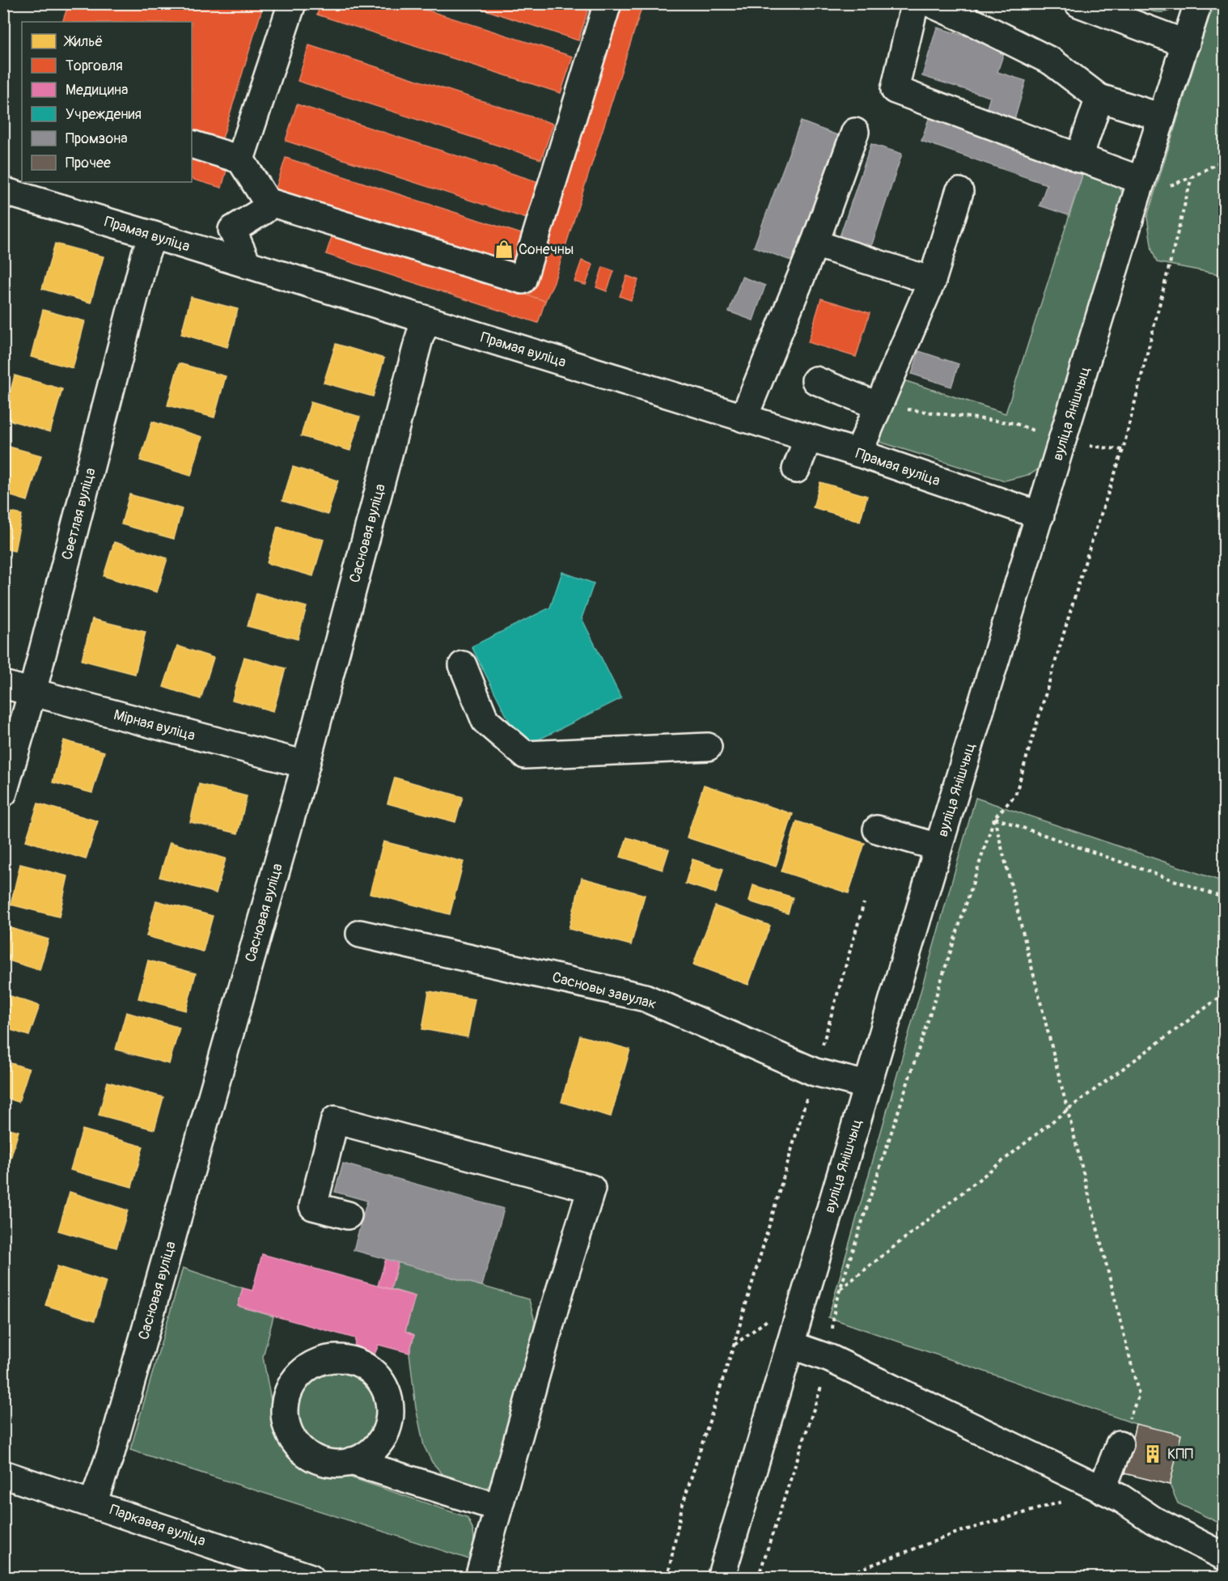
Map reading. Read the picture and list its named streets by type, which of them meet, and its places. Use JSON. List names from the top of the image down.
{
  "streets": {
    "street": [
      "Прамая вуліца",
      "вуліца Янішчыц",
      "Светлая вуліца",
      "Сасновая вуліца",
      "Мірная вуліца",
      "Сасновы завулак",
      "Паркавая вуліца"
    ]
  },
  "crossings": [
    ["Прамая вуліца", "вуліца Янішчыц"],
    ["Прамая вуліца", "Светлая вуліца"],
    ["Прамая вуліца", "Сасновая вуліца"],
    ["вуліца Янішчыц", "Сасновы завулак"],
    ["Светлая вуліца", "Мірная вуліца"],
    ["Сасновая вуліца", "Мірная вуліца"],
    ["Сасновая вуліца", "Паркавая вуліца"]
  ],
  "places": {
    "shop": ["Сонечны"],
    "building": ["КПП"]
  },
  "legend": [
    "Жильё",
    "Торговля",
    "Медицина",
    "Учреждения",
    "Промзона",
    "Прочее"
  ]
}
